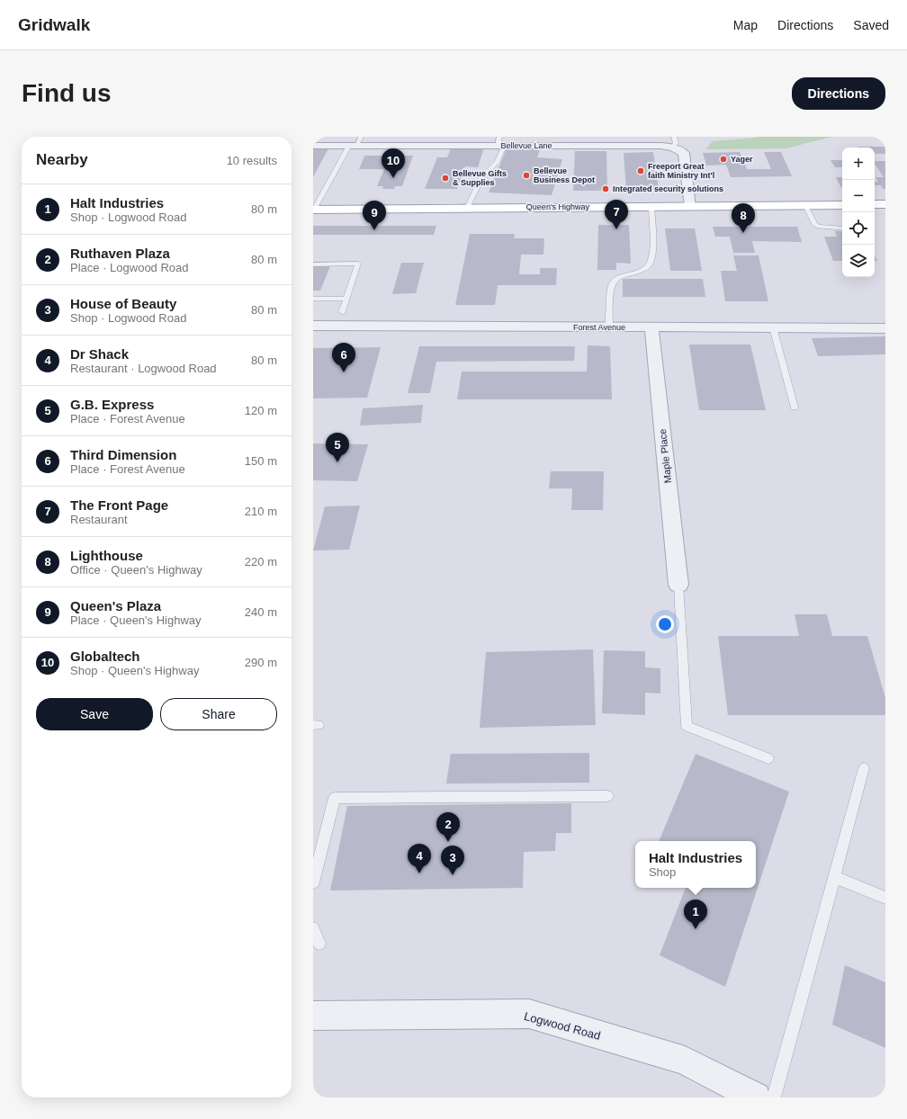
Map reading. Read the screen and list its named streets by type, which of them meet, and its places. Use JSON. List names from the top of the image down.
{
  "streets": {
    "main road": ["Queen's Highway"],
    "street": [
      "Bellevue Lane",
      "Forest Avenue",
      "Maple Place",
      "Logwood Road"
    ]
  },
  "crossings": [
    ["Forest Avenue", "Maple Place"]
  ],
  "places": [
    "Yager",
    "Freeport Great faith Ministry Int'l",
    "Bellevue Business Depot",
    "Bellevue Gifts & Supplies",
    "Integrated security solutions"
  ],
  "page": {
    "header": "Gridwalk",
    "nav": ["Map", "Directions", "Saved"],
    "buttons": [
      "Directions",
      ["Save", "Share"]
    ],
    "title": "Find us",
    "heading": ["Nearby", "10 results"],
    "map_buttons": ["+", "−"],
    "pins": [
      "10",
      "7",
      "9",
      "8",
      "6",
      "5",
      "2",
      "4",
      "3",
      "1"
    ],
    "list": [
      {
        "mark": "1",
        "name": "Halt Industries",
        "note": "Shop · Logwood Road",
        "value": "80 m"
      },
      {
        "mark": "2",
        "name": "Ruthaven Plaza",
        "note": "Place · Logwood Road",
        "value": "80 m"
      },
      {
        "mark": "3",
        "name": "House of Beauty",
        "note": "Shop · Logwood Road",
        "value": "80 m"
      },
      {
        "mark": "4",
        "name": "Dr Shack",
        "note": "Restaurant · Logwood Road",
        "value": "80 m"
      },
      {
        "mark": "5",
        "name": "G.B. Express",
        "note": "Place · Forest Avenue",
        "value": "120 m"
      },
      {
        "mark": "6",
        "name": "Third Dimension",
        "note": "Place · Forest Avenue",
        "value": "150 m"
      },
      {
        "mark": "7",
        "name": "The Front Page",
        "note": "Restaurant",
        "value": "210 m"
      },
      {
        "mark": "8",
        "name": "Lighthouse",
        "note": "Office · Queen's Highway",
        "value": "220 m"
      },
      {
        "mark": "9",
        "name": "Queen's Plaza",
        "note": "Place · Queen's Highway",
        "value": "240 m"
      },
      {
        "mark": "10",
        "name": "Globaltech",
        "note": "Shop · Queen's Highway",
        "value": "290 m"
      }
    ],
    "popup": ["Halt Industries", "Shop"]
  }
}
